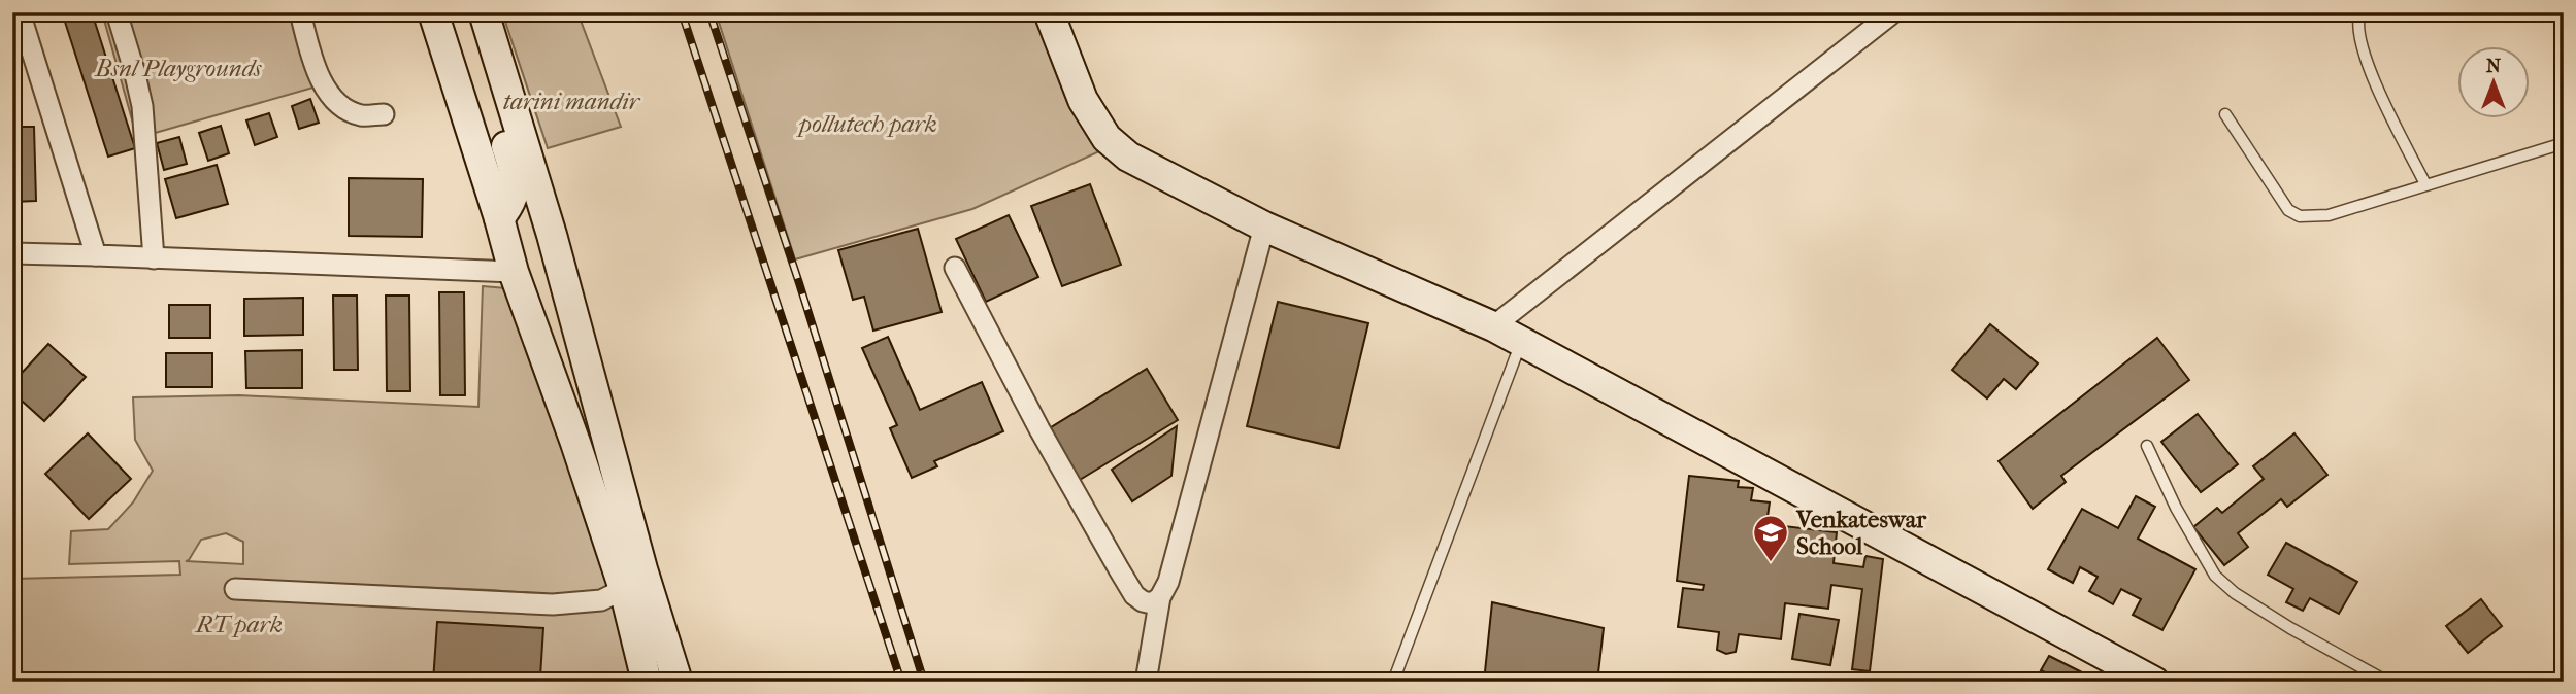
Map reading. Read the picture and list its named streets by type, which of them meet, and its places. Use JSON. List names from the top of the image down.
{
  "parks": [
    "Bsnl Playgrounds",
    "tarini mandir",
    "pollutech park",
    "RT park"
  ],
  "places": {
    "school or university": ["Venkateswar School"]
  },
  "north": "top"
}
